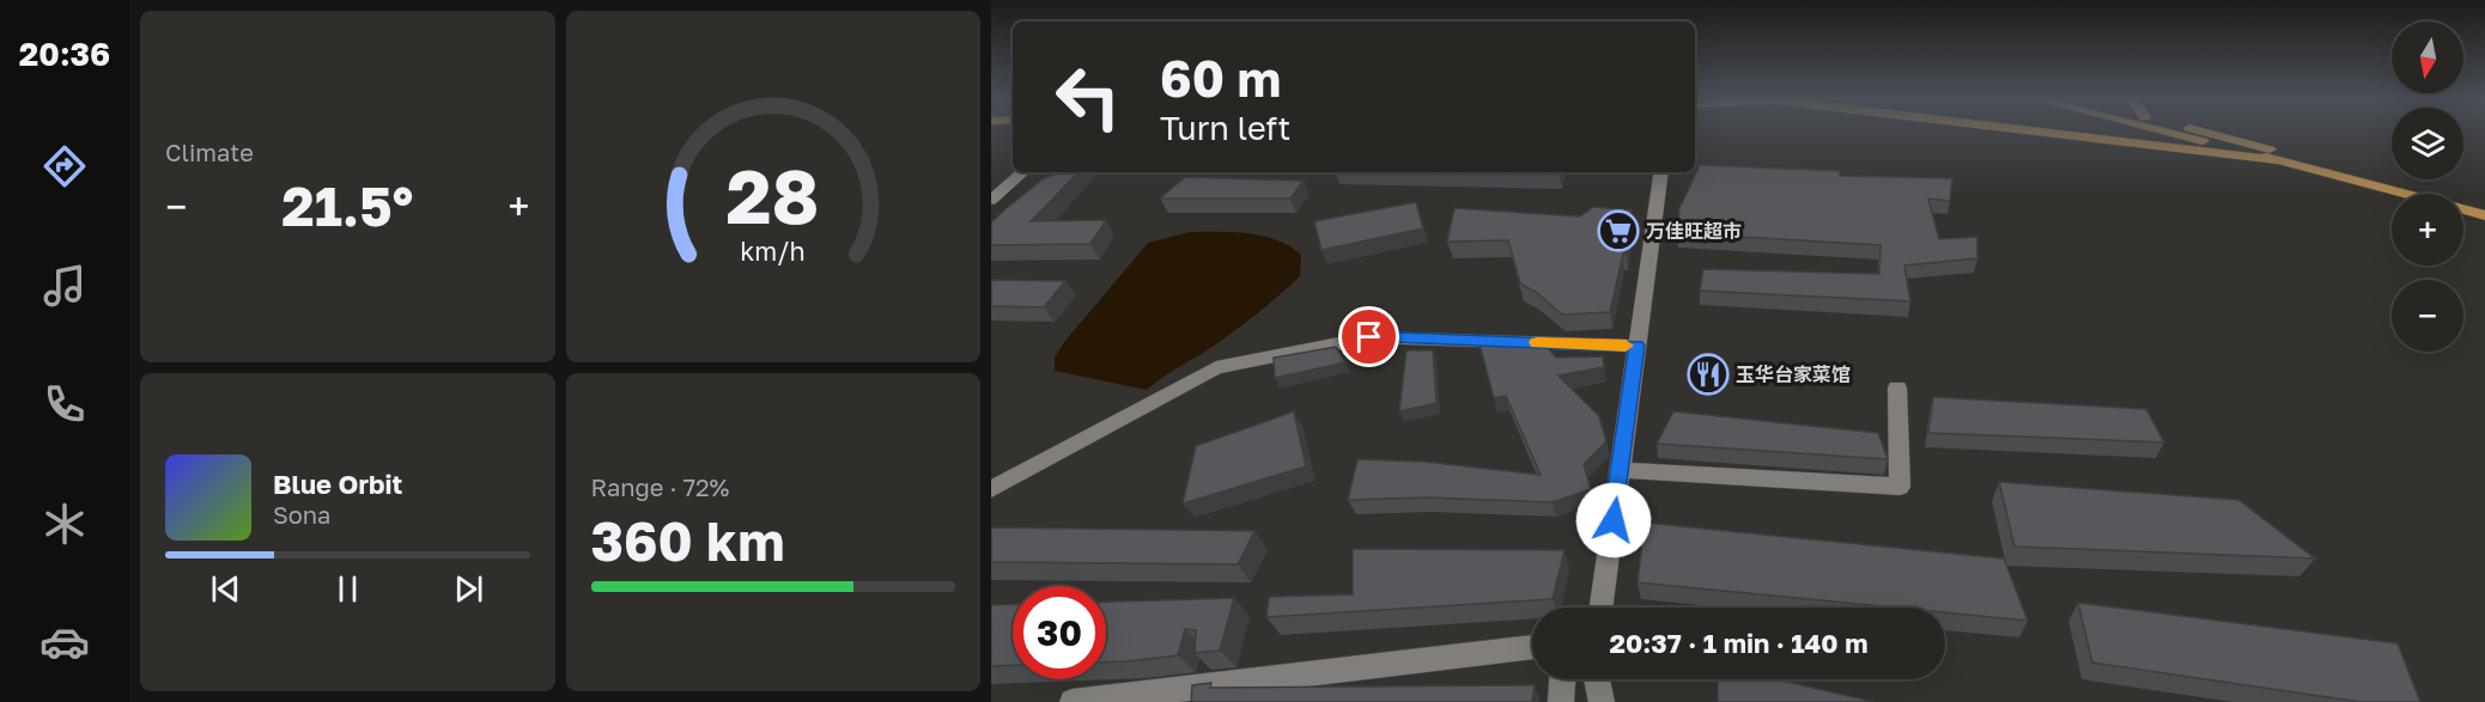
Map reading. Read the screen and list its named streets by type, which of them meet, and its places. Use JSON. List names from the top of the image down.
{
  "places": {
    "supermarket": ["万佳旺超市"],
    "restaurant": ["玉华台家菜馆"]
  },
  "north": "bottom",
  "page": {
    "tabs": "20:36",
    "tile": [
      "Climate",
      ["Range · 72%", "360 km"]
    ],
    "map_buttons": ["+", "−"],
    "turn": ["60 m", "Turn left"],
    "heat": ["−", "21.5°", "+"],
    "song": ["Blue Orbit", "Sona"],
    "limit": "30",
    "trip": "20:37 · 1 min · 140 m",
    "gauge": ["28", "km/h"]
  }
}
